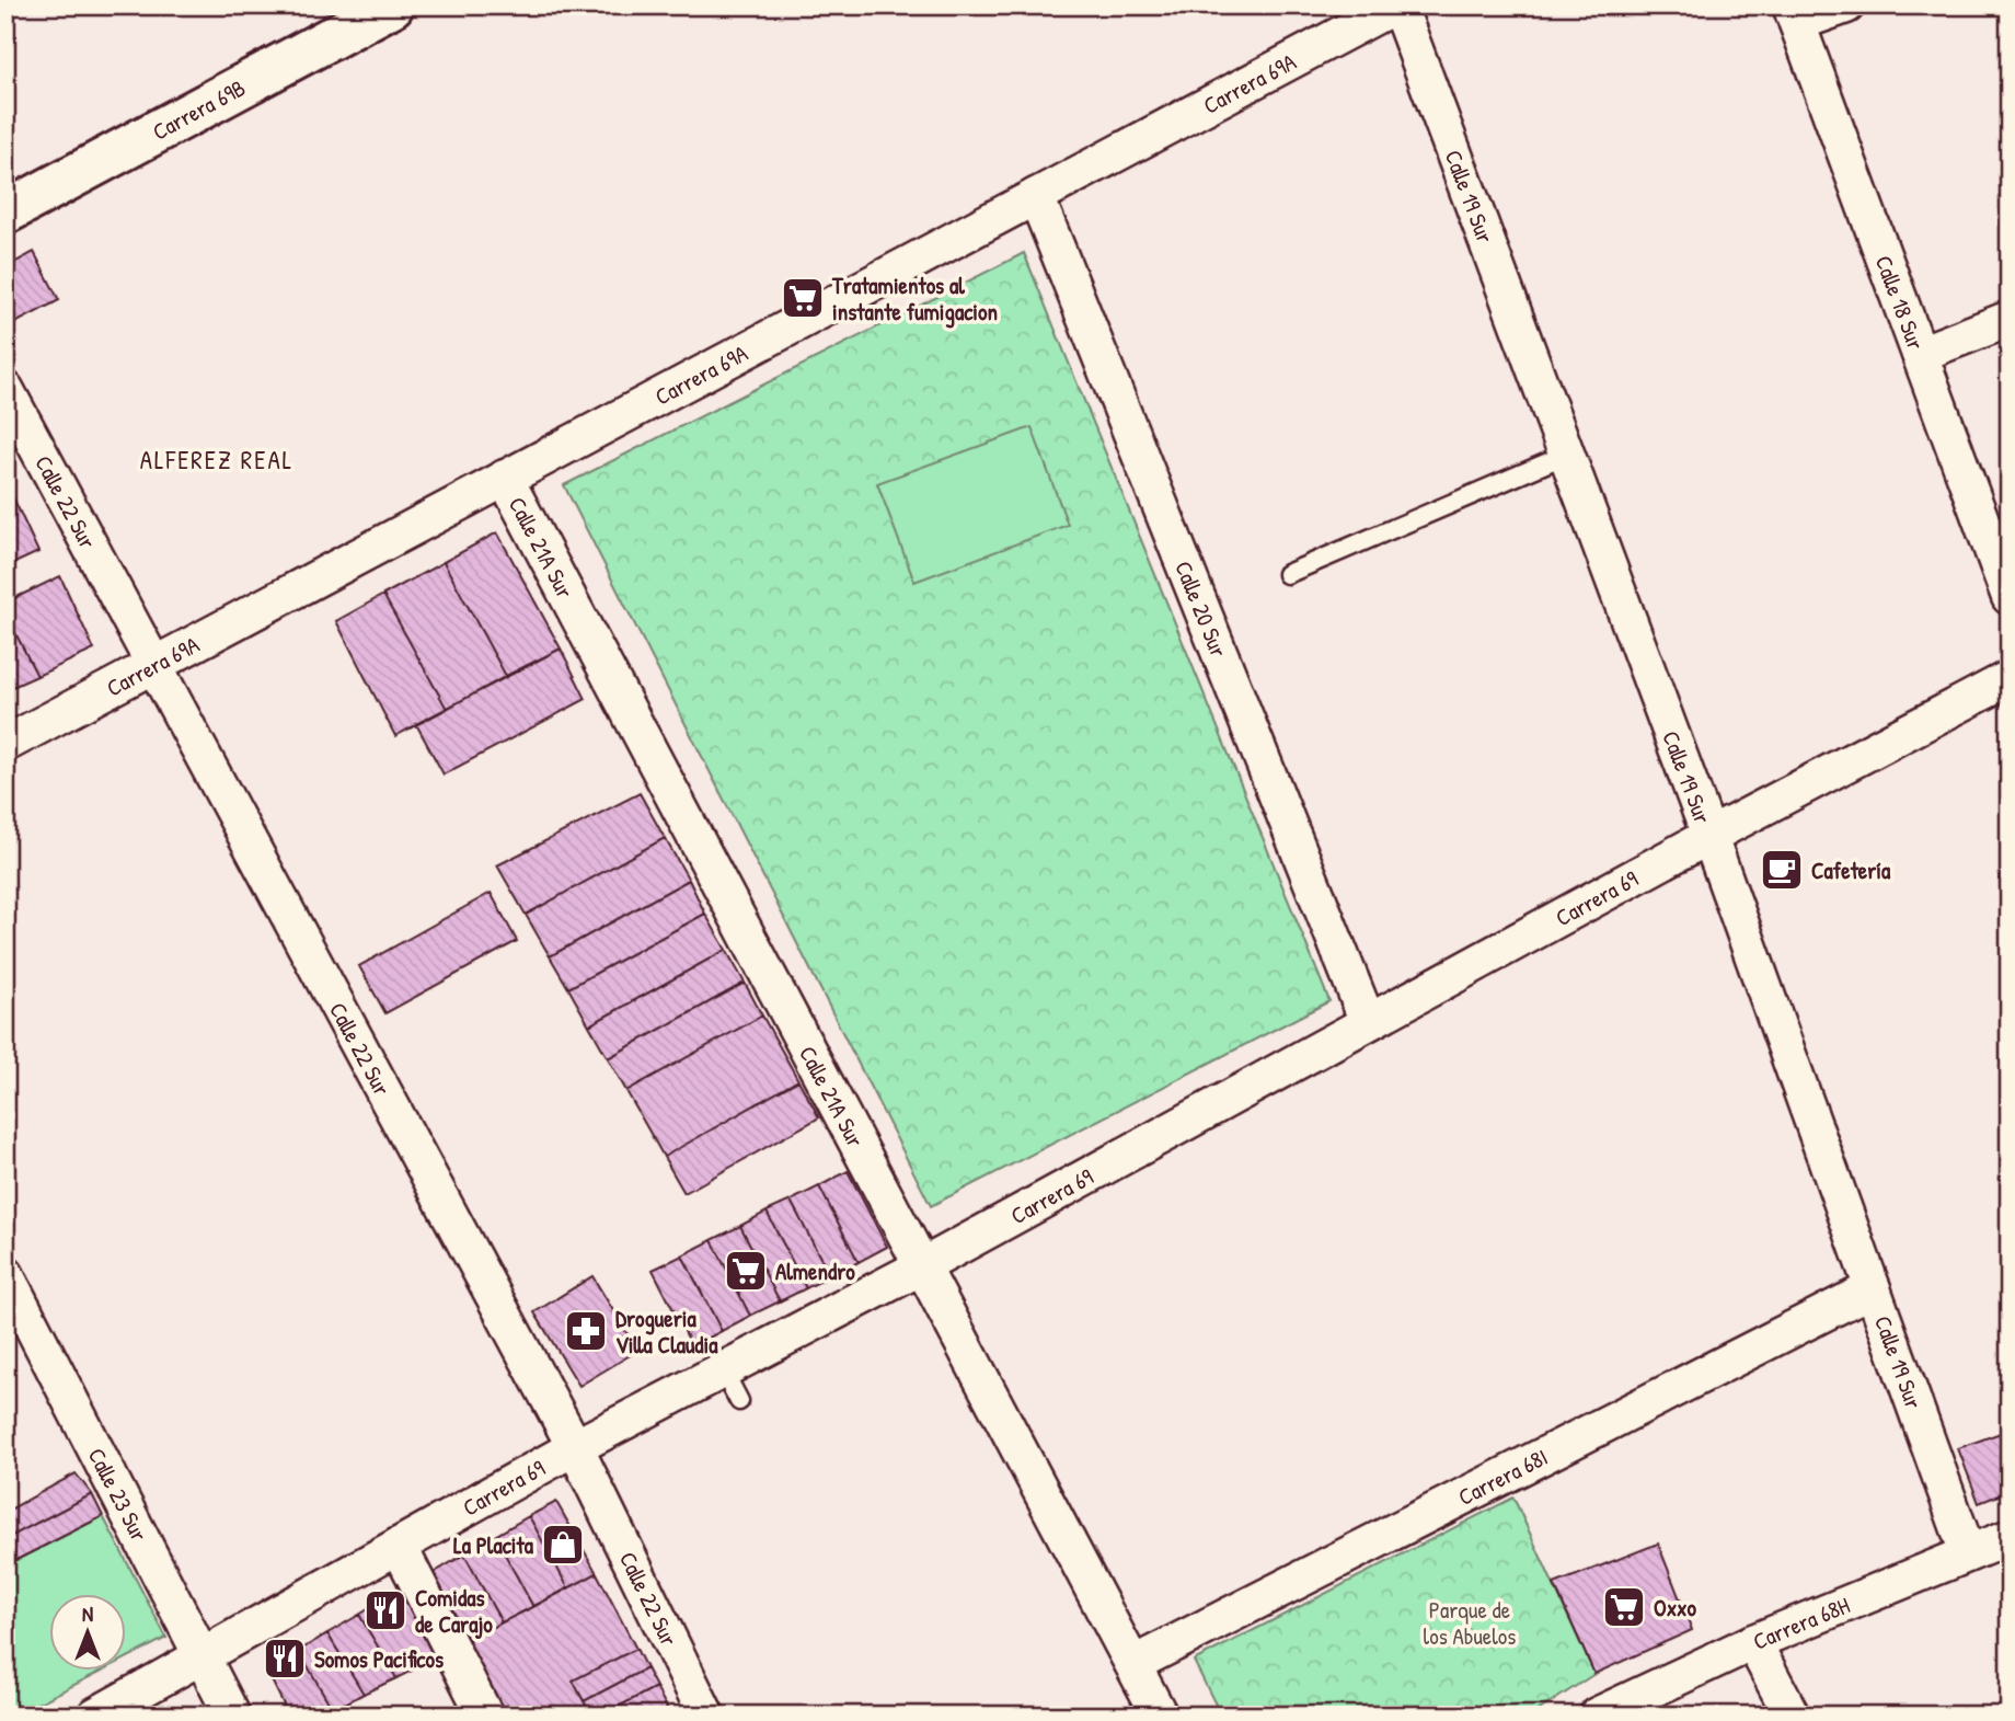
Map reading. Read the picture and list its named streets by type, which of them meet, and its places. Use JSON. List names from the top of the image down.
{
  "streets": {
    "street": [
      "Carrera 69A",
      "Carrera 69B",
      "Calle 19 Sur",
      "Calle 18 Sur",
      "Calle 22 Sur",
      "Calle 21A Sur",
      "Calle 20 Sur",
      "Carrera 69",
      "Carrera 68I",
      "Calle 23 Sur",
      "Carrera 68H"
    ]
  },
  "crossings": [
    ["Carrera 69A", "Calle 19 Sur"],
    ["Carrera 69A", "Calle 22 Sur"],
    ["Carrera 69A", "Calle 21A Sur"],
    ["Carrera 69A", "Calle 20 Sur"],
    ["Calle 19 Sur", "Carrera 69"],
    ["Calle 19 Sur", "Carrera 68I"],
    ["Calle 19 Sur", "Carrera 68H"],
    ["Calle 22 Sur", "Carrera 69"],
    ["Calle 21A Sur", "Carrera 69"],
    ["Calle 21A Sur", "Carrera 68I"],
    ["Calle 20 Sur", "Carrera 69"],
    ["Carrera 69", "Calle 23 Sur"]
  ],
  "districts": ["ALFEREZ REAL"],
  "parks": ["Parque de los Abuelos"],
  "places": {
    "supermarket": ["Tratamientos al instante fumigacion", "Almendro", "Oxxo"],
    "cafe": ["Cafetería"],
    "pharmacy": ["Drogueria Villa Claudia"],
    "shop": ["La Placita"],
    "restaurant": ["Comidas de Carajo", "Somos Pacificos"]
  },
  "north": "top"
}
